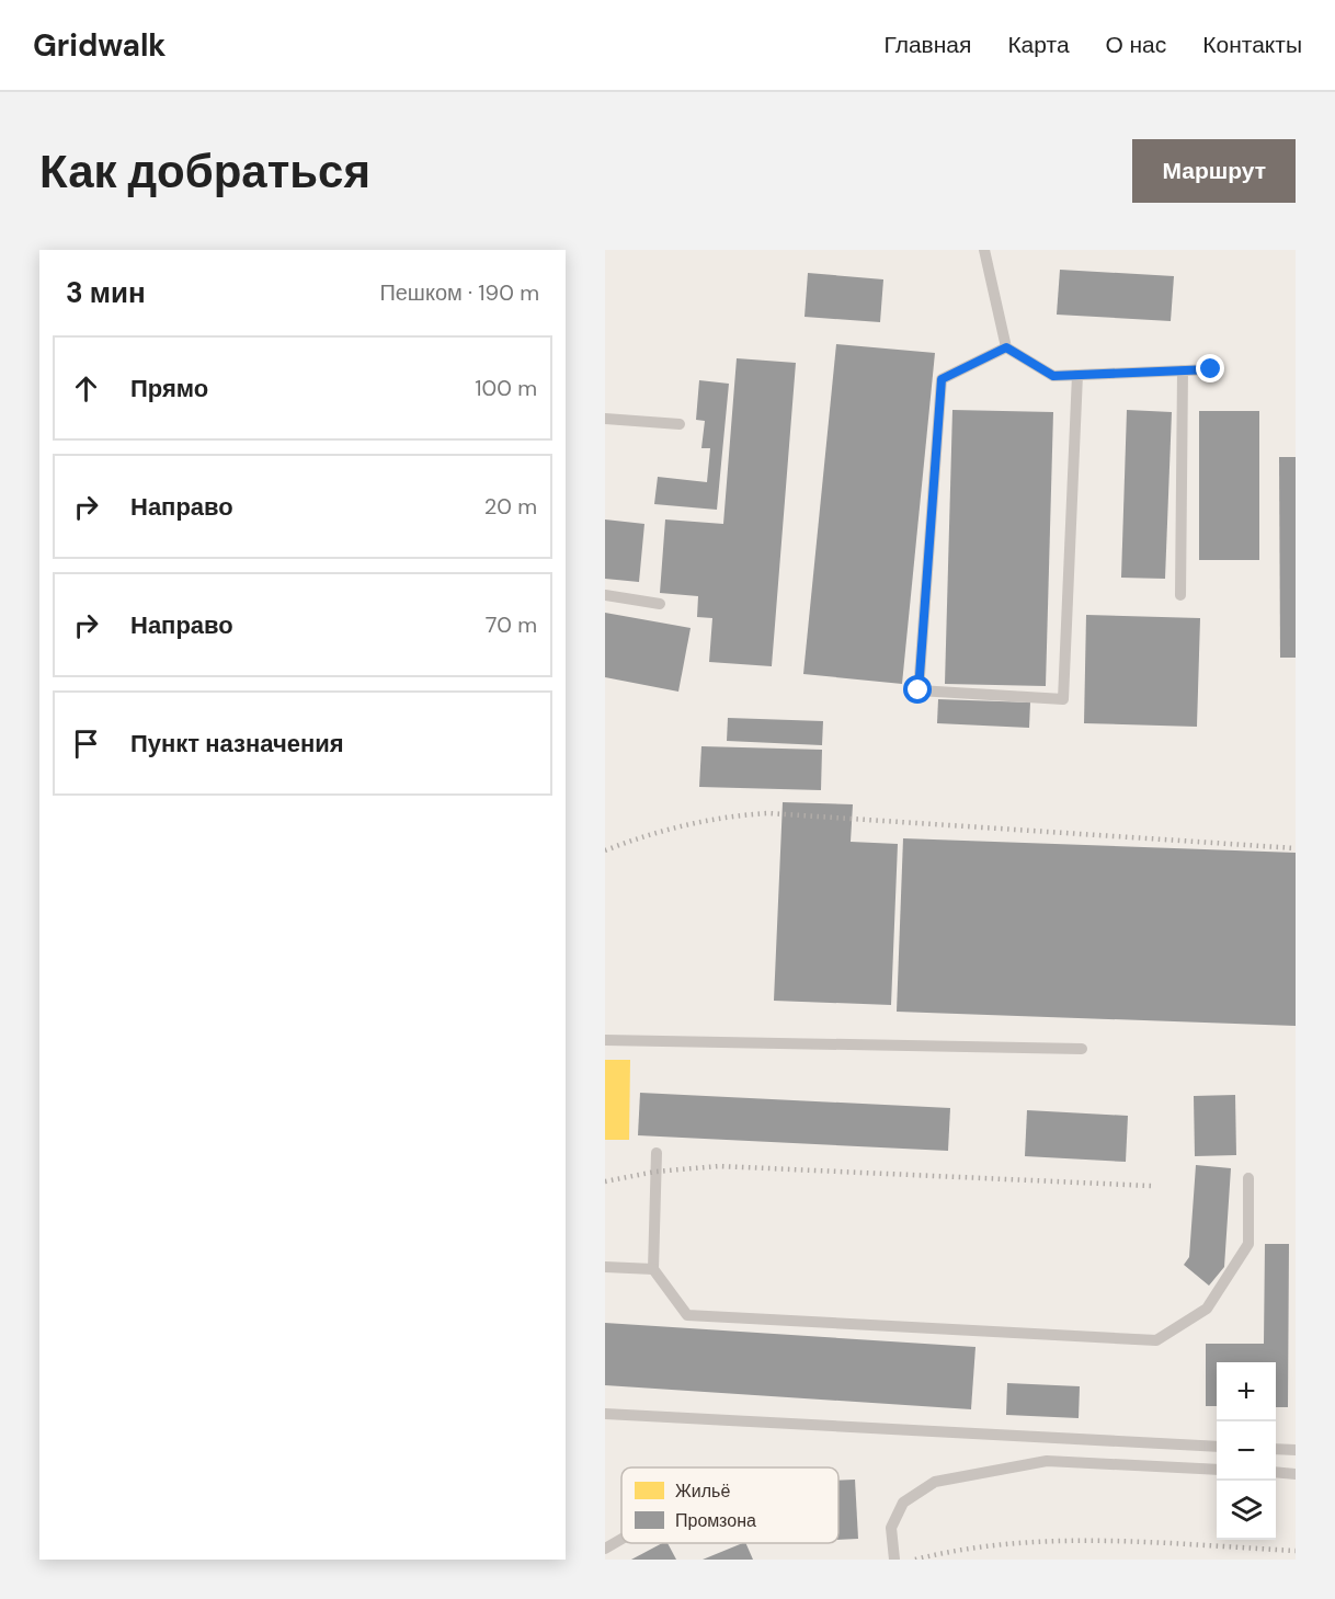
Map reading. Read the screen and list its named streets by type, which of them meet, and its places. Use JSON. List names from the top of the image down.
{
  "legend": ["Жильё", "Промзона"],
  "page": {
    "header": "Gridwalk",
    "nav": [
      "Главная",
      "Карта",
      "О нас",
      "Контакты"
    ],
    "buttons": "Маршрут",
    "title": "Как добраться",
    "heading": ["3 мин", "Пешком · 190 m"],
    "list": [
      ["Прямо", "100 m"],
      ["Направо", "20 m"],
      ["Направо", "70 m"],
      "Пункт назначения"
    ],
    "map_buttons": ["+", "−"]
  }
}
